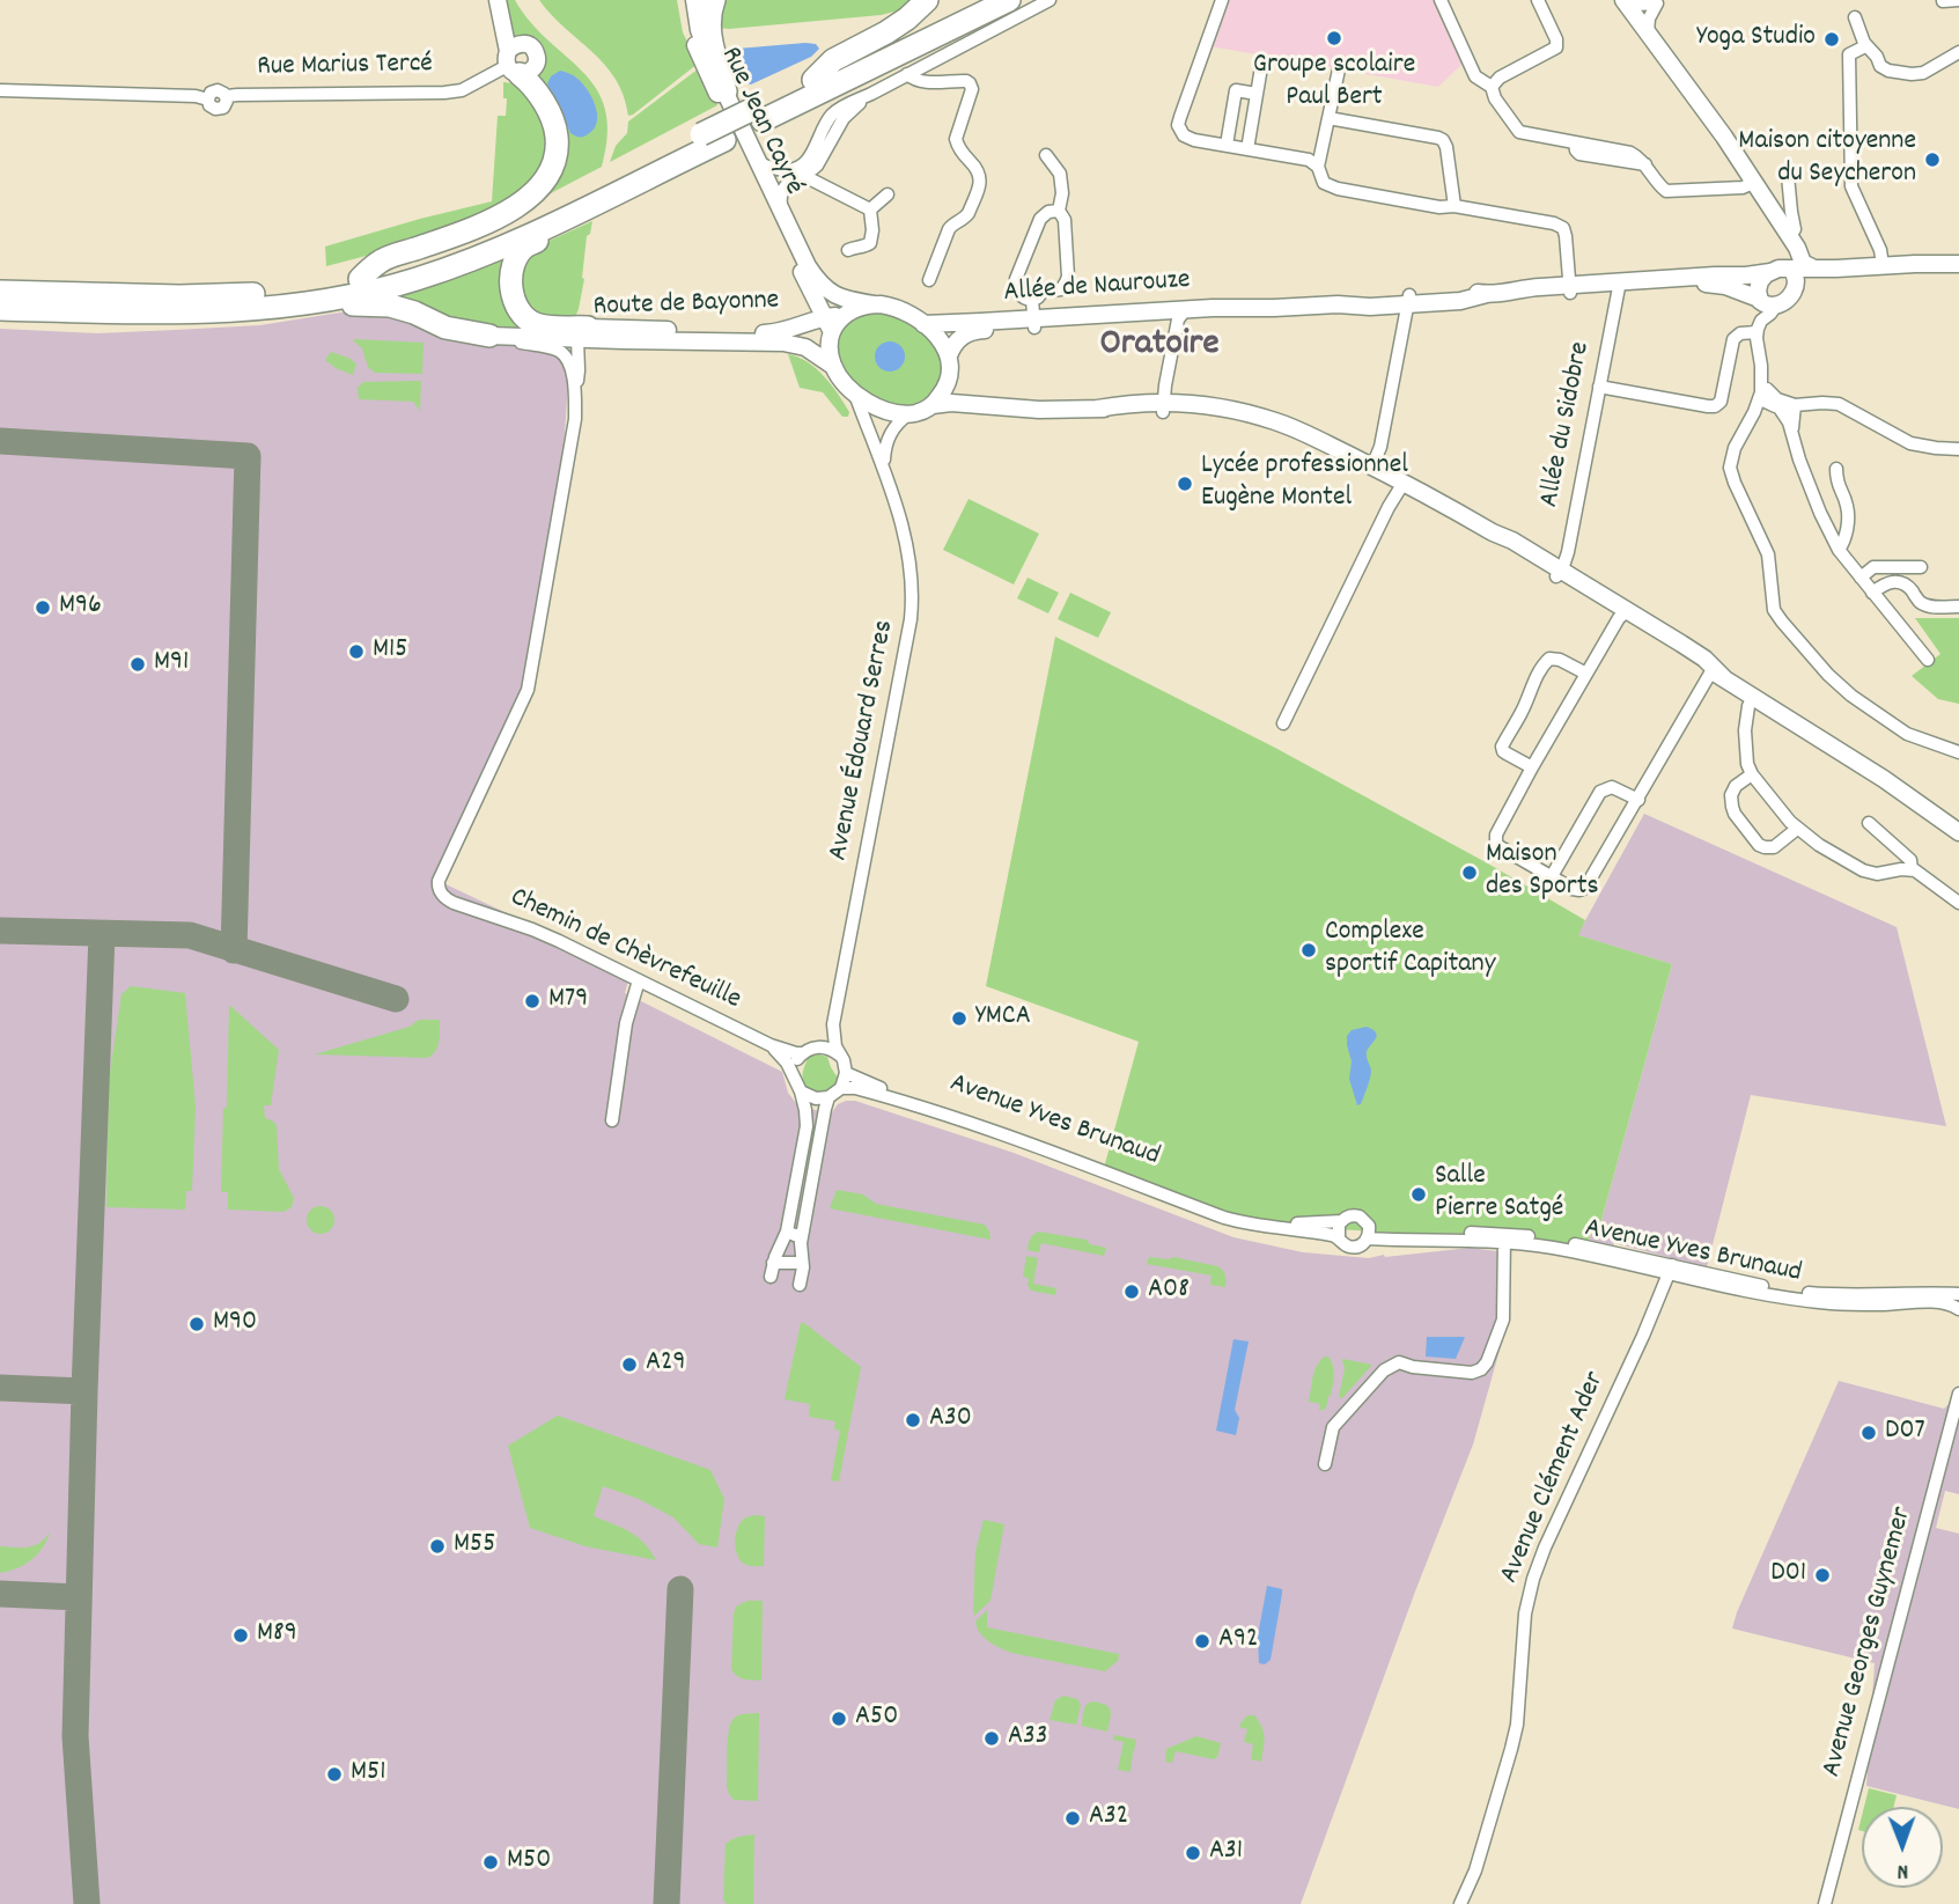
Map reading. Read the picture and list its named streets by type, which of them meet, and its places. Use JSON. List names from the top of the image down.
{
  "streets": {
    "main road": ["Rue Jean Cayré", "Allée de Naurouze", "Route de Bayonne"],
    "street": [
      "Rue Marius Tercé",
      "Allée du Sidobre",
      "Avenue Édouard Serres",
      "Chemin de Chèvrefeuille",
      "Avenue Yves Brunaud",
      "Avenue Clément Ader",
      "Avenue Georges Guynemer"
    ]
  },
  "crossings": [
    ["Allée de Naurouze", "Route de Bayonne"],
    ["Allée de Naurouze", "Allée du Sidobre"],
    ["Allée de Naurouze", "Avenue Édouard Serres"],
    ["Route de Bayonne", "Avenue Édouard Serres"],
    ["Route de Bayonne", "Chemin de Chèvrefeuille"],
    ["Avenue Édouard Serres", "Chemin de Chèvrefeuille"],
    ["Avenue Édouard Serres", "Avenue Yves Brunaud"],
    ["Chemin de Chèvrefeuille", "Avenue Yves Brunaud"],
    ["Avenue Yves Brunaud", "Avenue Clément Ader"]
  ],
  "districts": ["Oratoire"],
  "places": [
    "Groupe scolaire Paul Bert",
    "Yoga Studio",
    "Maison citoyenne du Seycheron",
    "Lycée professionnel Eugène Montel",
    "M96",
    "M15",
    "M91",
    "Maison des Sports",
    "Complexe sportif Capitany",
    "M79",
    "YMCA",
    "Salle Pierre Satgé",
    "A08",
    "M90",
    "A29",
    "A30",
    "D07",
    "M55",
    "D01",
    "M89",
    "A92",
    "A50",
    "A33",
    "M51",
    "A32",
    "A31",
    "M50"
  ],
  "north": "bottom"
}
